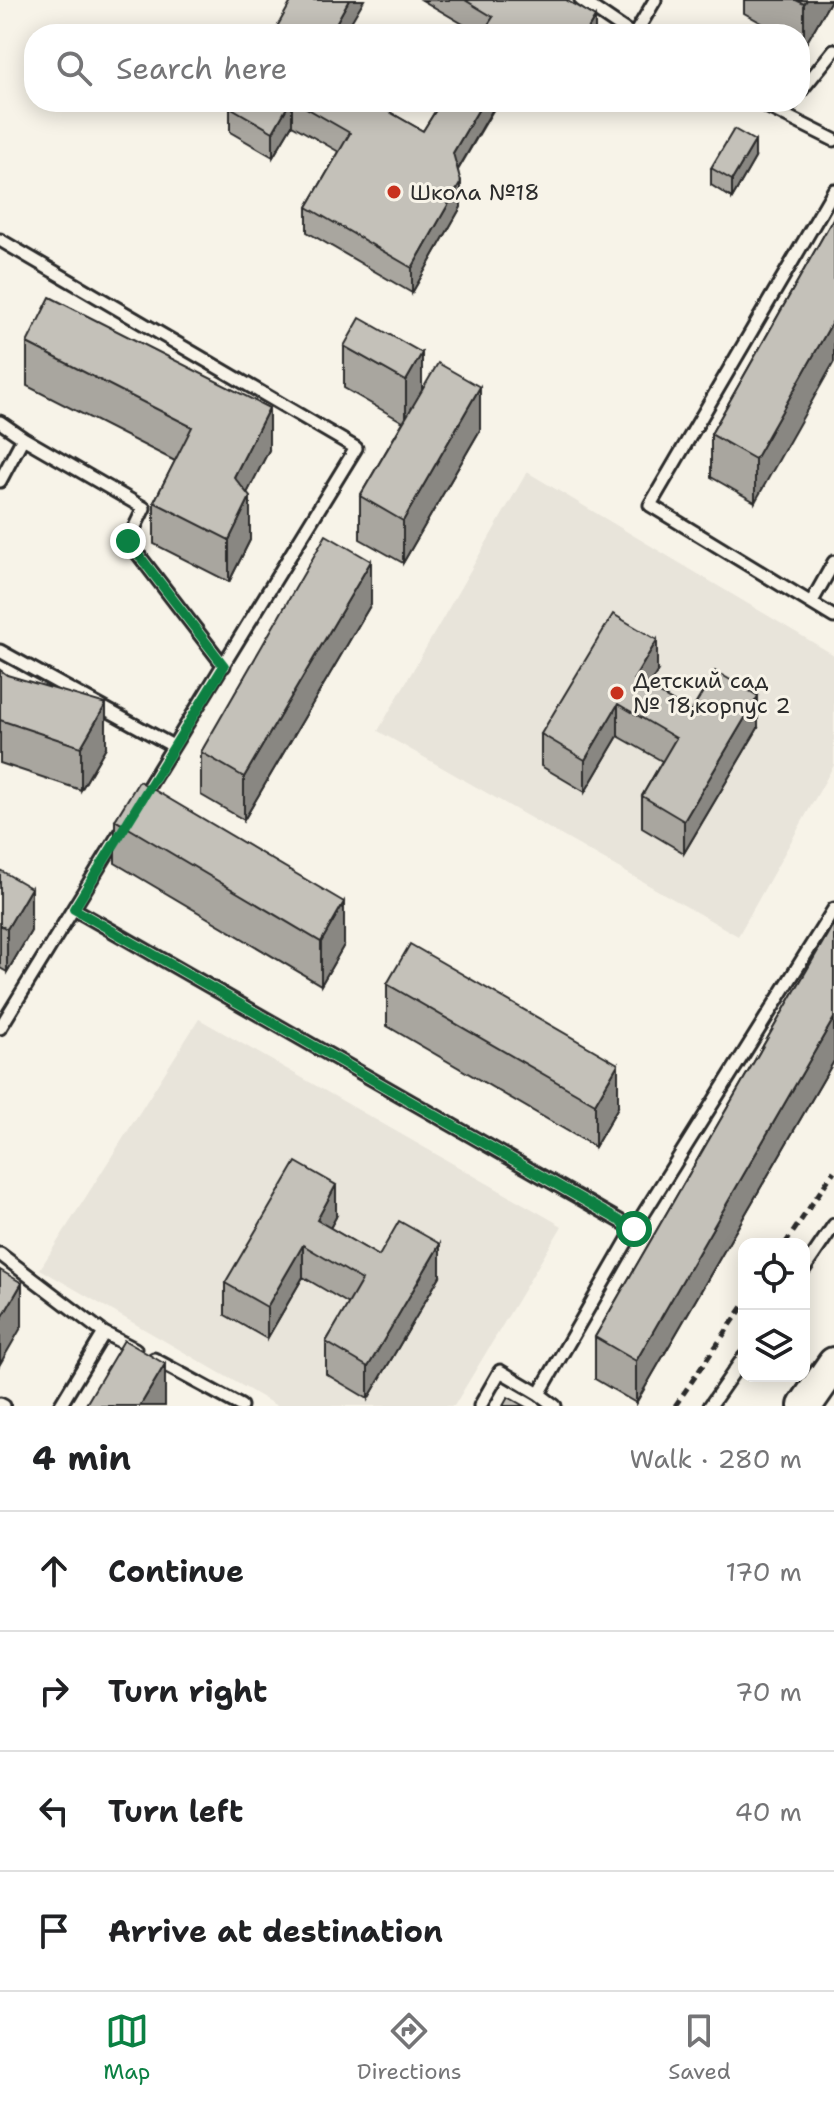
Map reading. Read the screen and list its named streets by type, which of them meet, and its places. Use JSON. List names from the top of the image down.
{
  "places": ["Школа №18", "Детский сад № 18,корпус 2"],
  "page": {
    "search": "Search here",
    "heading": ["4 min", "Walk · 280 m"],
    "list": [
      ["Continue", "170 m"],
      ["Turn right", "70 m"],
      ["Turn left", "40 m"],
      "Arrive at destination"
    ],
    "nav": ["Map", "Directions", "Saved"]
  }
}
